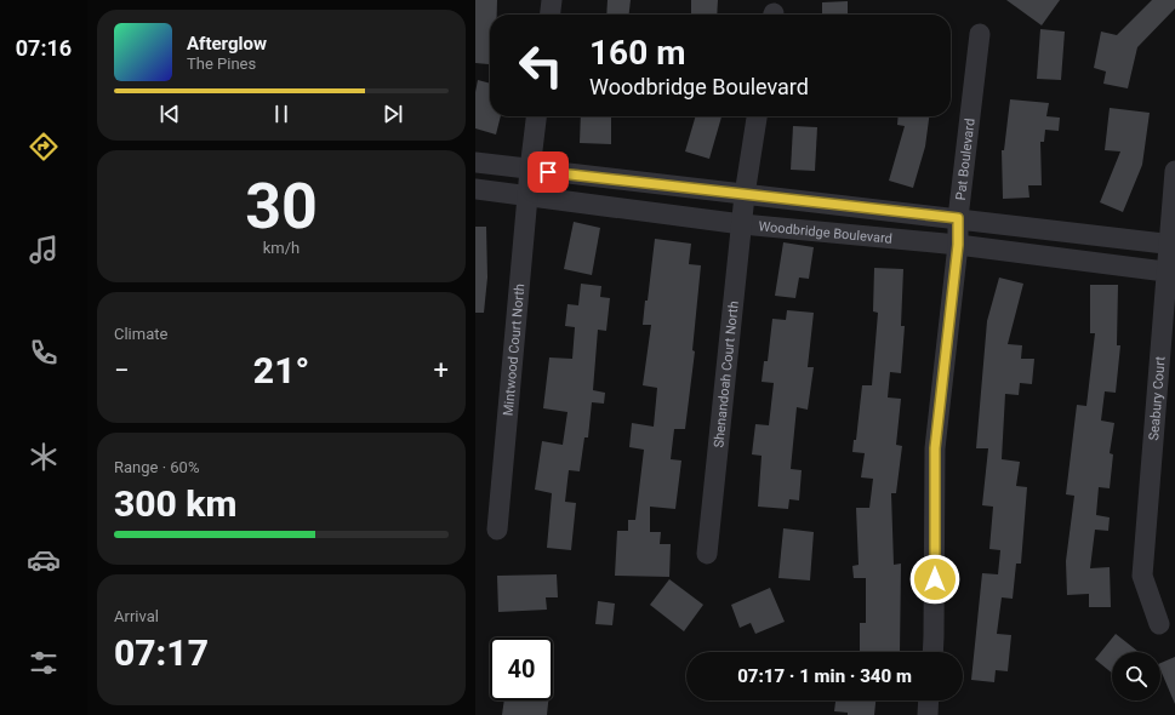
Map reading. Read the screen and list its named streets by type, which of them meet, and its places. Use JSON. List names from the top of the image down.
{
  "streets": {
    "street": [
      "Pat Boulevard",
      "Woodbridge Boulevard",
      "Mintwood Court North",
      "Shenandoah Court North",
      "Seabury Court"
    ]
  },
  "crossings": [
    ["Pat Boulevard", "Woodbridge Boulevard"],
    ["Woodbridge Boulevard", "Mintwood Court North"],
    ["Woodbridge Boulevard", "Shenandoah Court North"],
    ["Woodbridge Boulevard", "Seabury Court"]
  ],
  "page": {
    "tabs": "07:16",
    "turn": ["160 m", "Woodbridge Boulevard"],
    "song": ["Afterglow", "The Pines"],
    "tile": [
      ["30", "km/h"],
      "Climate",
      ["Range · 60%", "300 km"],
      ["Arrival", "07:17"]
    ],
    "heat": ["−", "21°", "+"],
    "limit": "40",
    "trip": "07:17 · 1 min · 340 m"
  }
}
